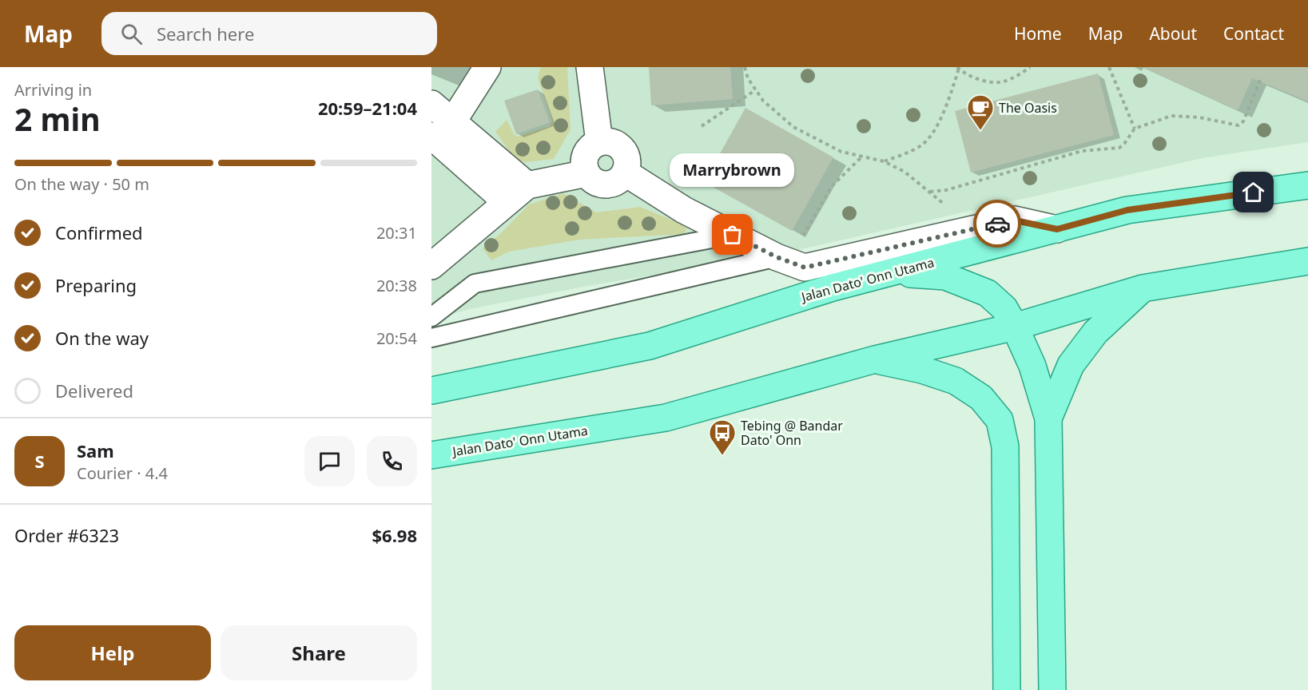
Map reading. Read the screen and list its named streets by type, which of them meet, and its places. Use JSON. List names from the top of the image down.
{
  "streets": {
    "main road": ["Jalan Dato' Onn Utama"]
  },
  "places": {
    "cafe": ["The Oasis"],
    "other": ["Marrybrown"],
    "bus stop": ["Tebing @ Bandar Dato' Onn"]
  },
  "page": {
    "header": "Map",
    "search": "Search here",
    "nav": [
      "Home",
      "Map",
      "About",
      "Contact"
    ],
    "heading": ["2 min", "Arriving in", "20:59–21:04"],
    "panel": [
      "Sam",
      "Courier · 4.4",
      "Order #6323",
      "$6.98"
    ],
    "bar": "On the way · 50 m",
    "bubble": "Marrybrown",
    "list": [
      ["Confirmed", "20:31"],
      ["Preparing", "20:38"],
      ["On the way", "20:54"],
      "Delivered"
    ],
    "round": "S",
    "buttons": ["Help", "Share"]
  }
}
